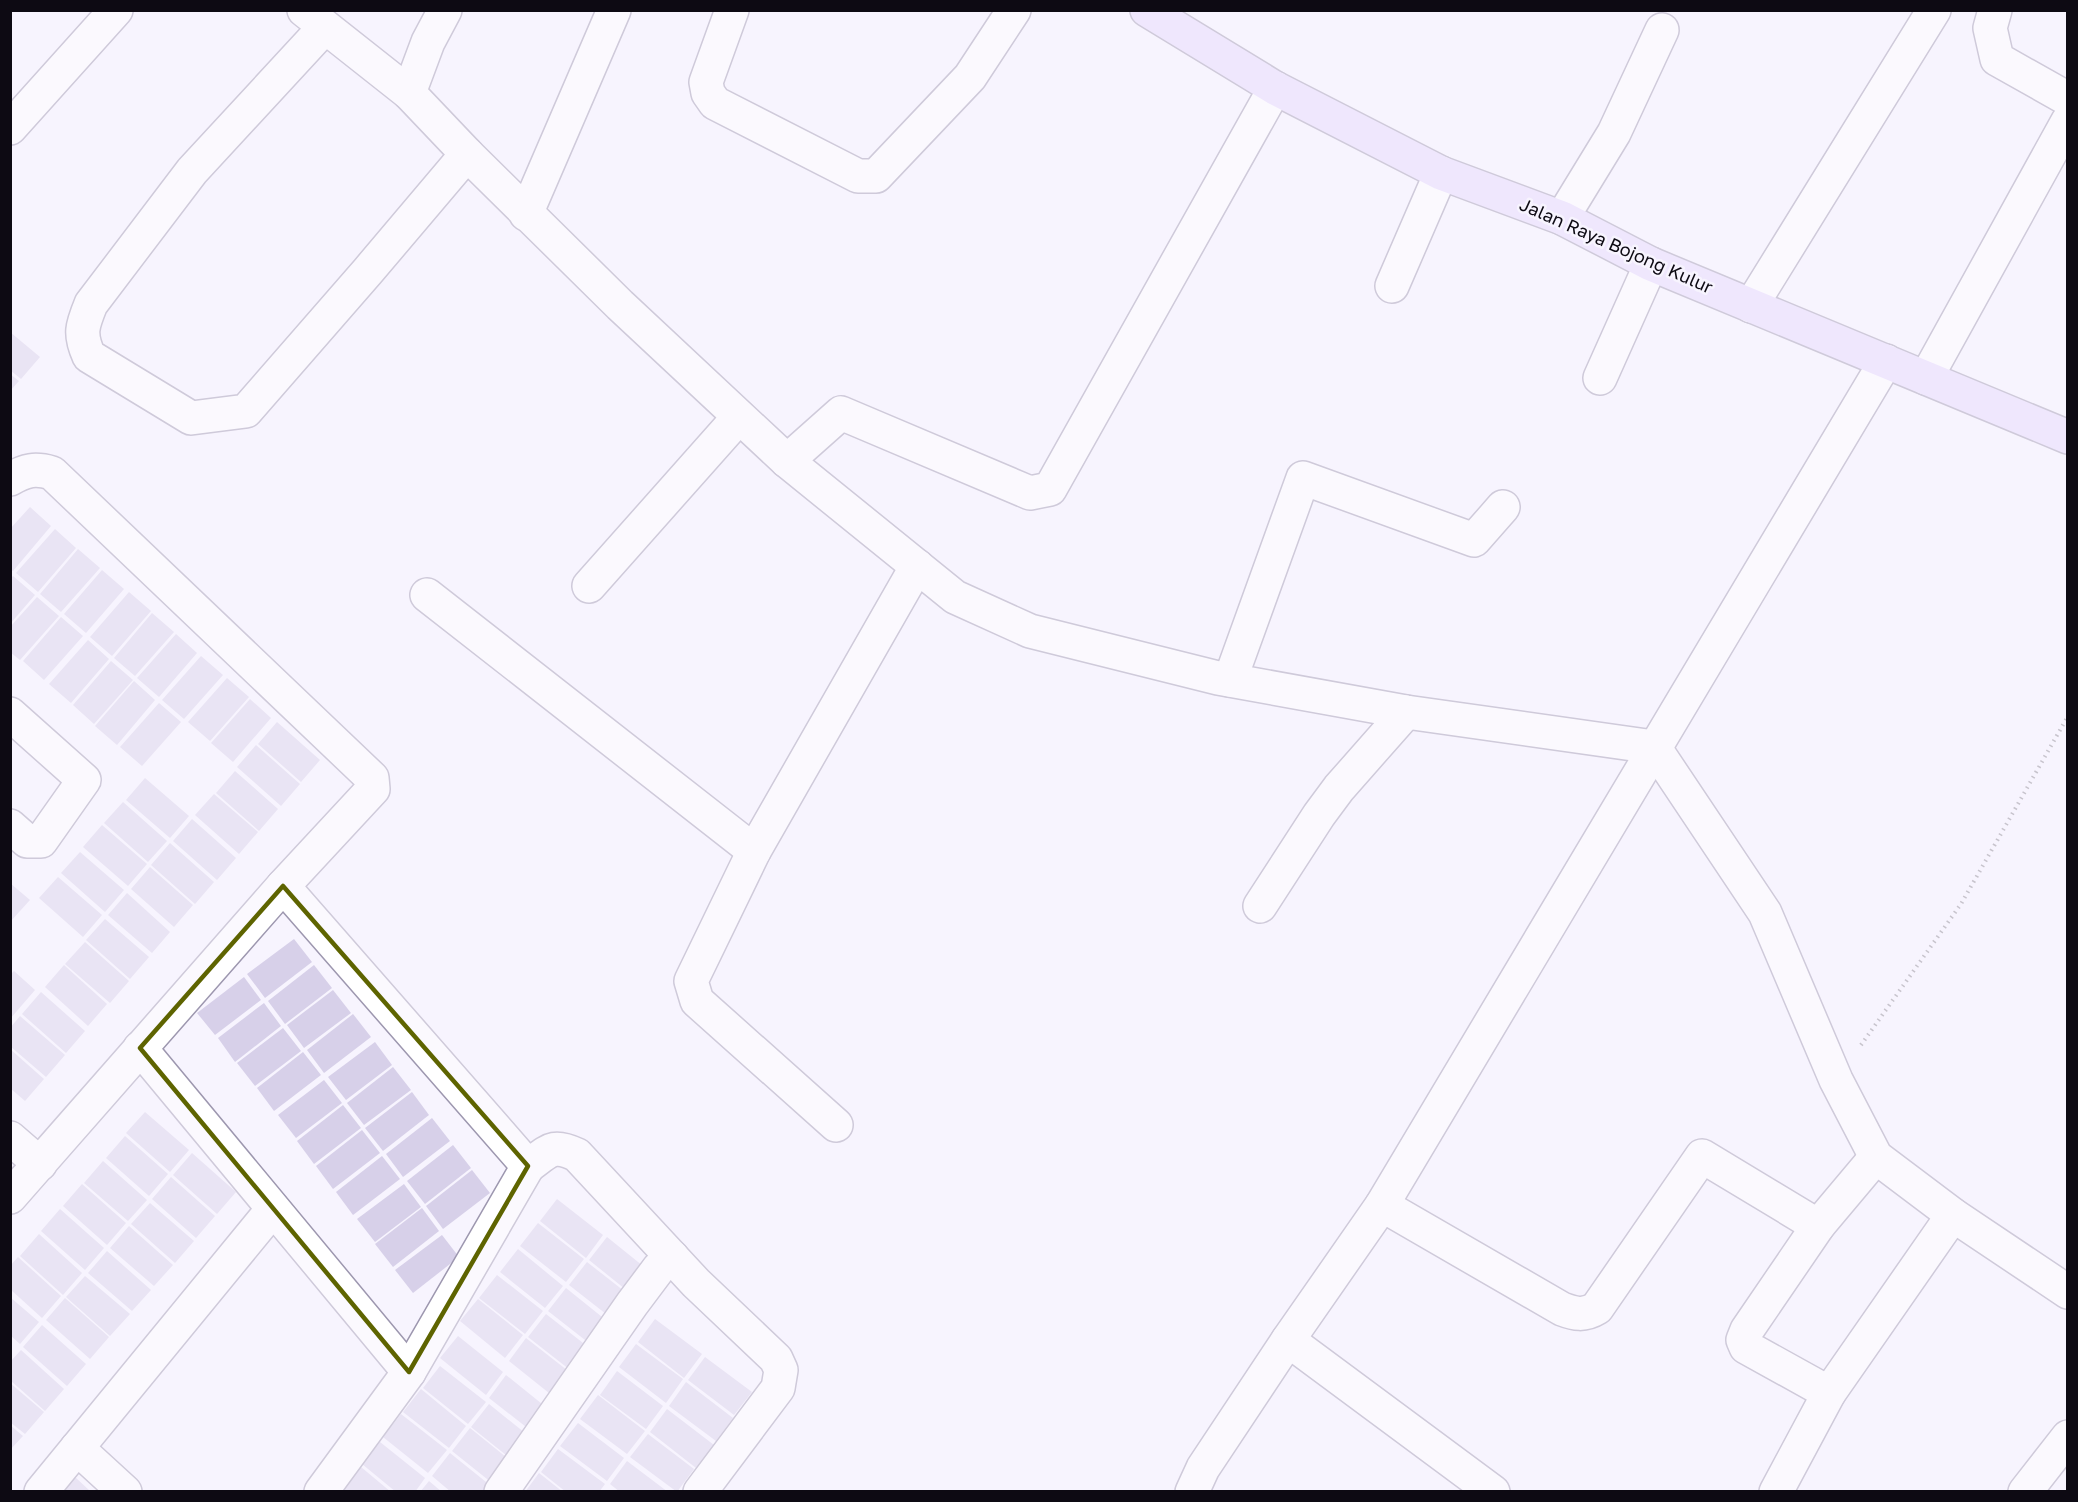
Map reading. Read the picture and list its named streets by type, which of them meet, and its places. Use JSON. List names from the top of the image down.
{
  "streets": {
    "main road": ["Jalan Raya Bojong Kulur"]
  }
}
